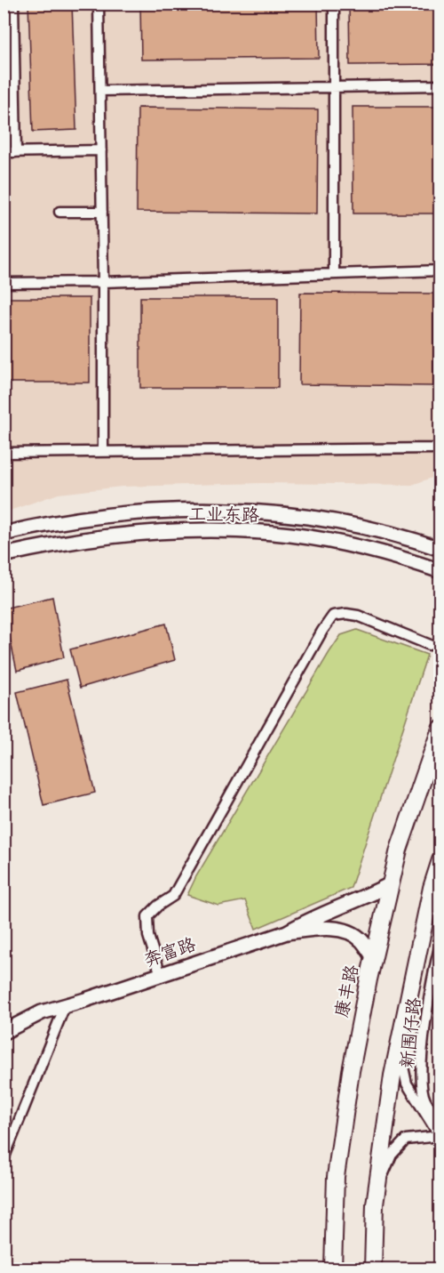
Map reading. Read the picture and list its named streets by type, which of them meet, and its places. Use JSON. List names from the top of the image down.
{
  "streets": {
    "main road": ["工业东路", "奔富路", "康丰路"],
    "street": ["新围仔路"]
  }
}
